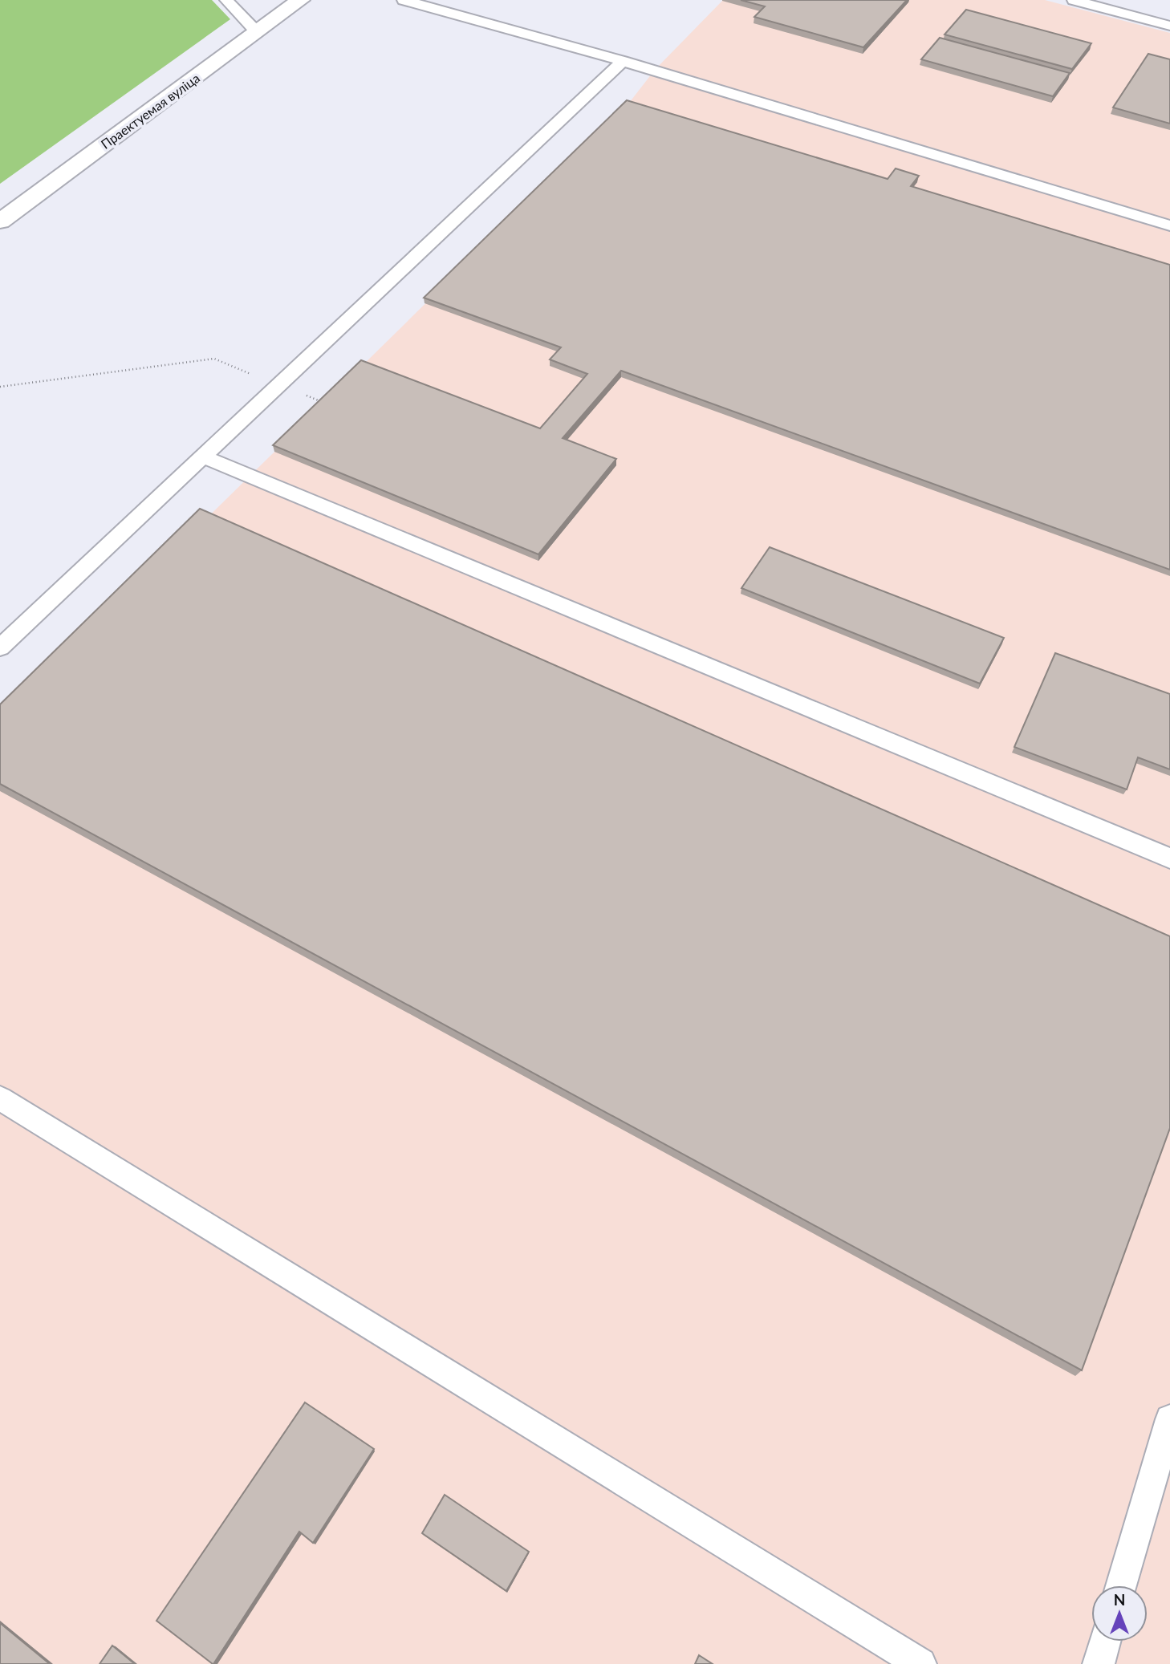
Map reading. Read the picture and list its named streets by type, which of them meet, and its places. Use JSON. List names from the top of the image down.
{
  "streets": {
    "street": ["Праектуемая вуліца"]
  },
  "north": "top"
}
